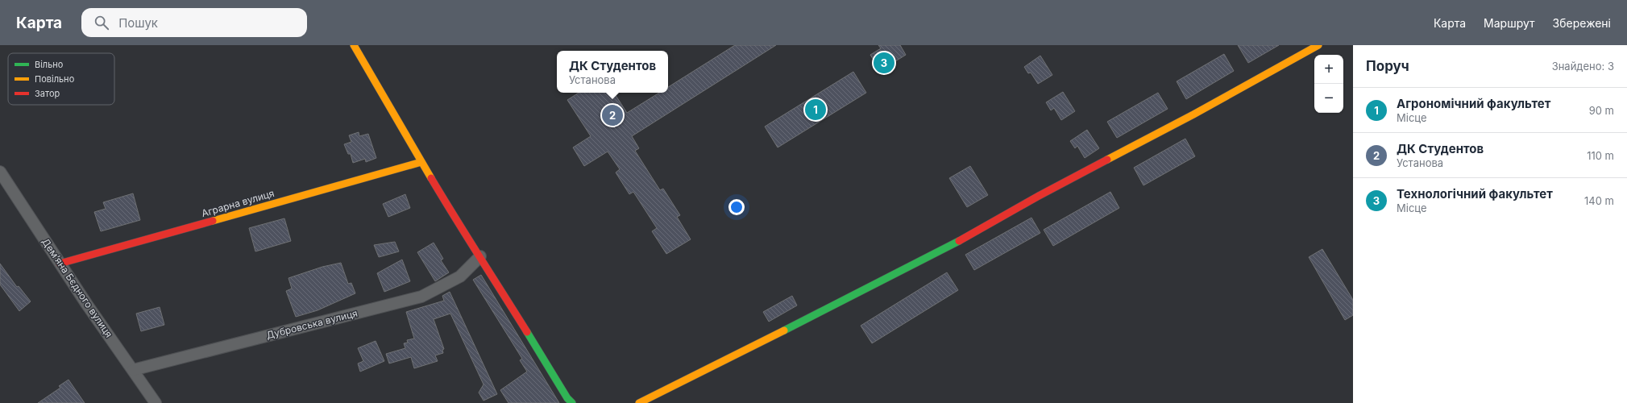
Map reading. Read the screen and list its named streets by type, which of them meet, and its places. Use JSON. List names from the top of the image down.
{
  "streets": {
    "street": ["Аграрна вулиця", "Дем’яна Бєдного вулиця", "Дубровська вулиця"]
  },
  "crossings": [
    ["Аграрна вулиця", "Дем’яна Бєдного вулиця"],
    ["Дем’яна Бєдного вулиця", "Дубровська вулиця"]
  ],
  "legend": ["Вільно", "Повільно", "Затор"],
  "page": {
    "header": "Карта",
    "search": "Пошук",
    "nav": ["Карта", "Маршрут", "Збережені"],
    "heading": ["Поруч", "Знайдено: 3"],
    "popup": ["ДК Студентов", "Установа"],
    "pins": ["3", "1", "2"],
    "map_buttons": ["+", "−"],
    "list": [
      {
        "mark": "1",
        "name": "Агрономічний факультет",
        "note": "Місце",
        "value": "90 m"
      },
      {
        "mark": "2",
        "name": "ДК Студентов",
        "note": "Установа",
        "value": "110 m"
      },
      {
        "mark": "3",
        "name": "Технологічний факультет",
        "note": "Місце",
        "value": "140 m"
      }
    ]
  }
}
